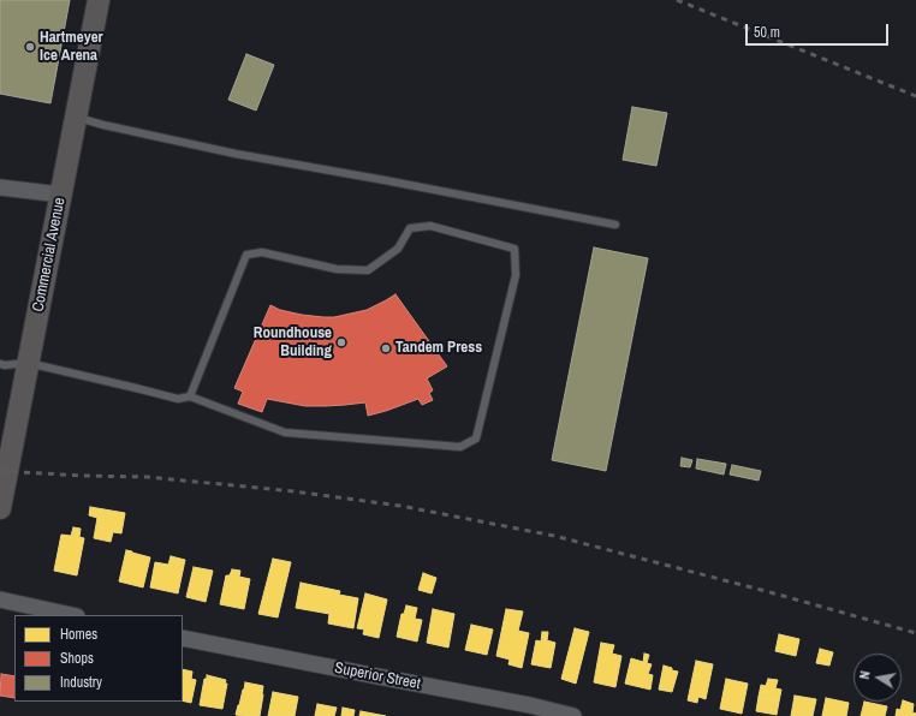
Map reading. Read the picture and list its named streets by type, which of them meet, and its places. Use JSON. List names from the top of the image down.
{
  "streets": {
    "street": ["Commercial Avenue", "Superior Street"]
  },
  "places": ["Hartmeyer Ice Arena", "Roundhouse Building", "Tandem Press"],
  "legend": ["Homes", "Shops", "Industry"],
  "scale_bar": "50 m",
  "north": "left"
}
